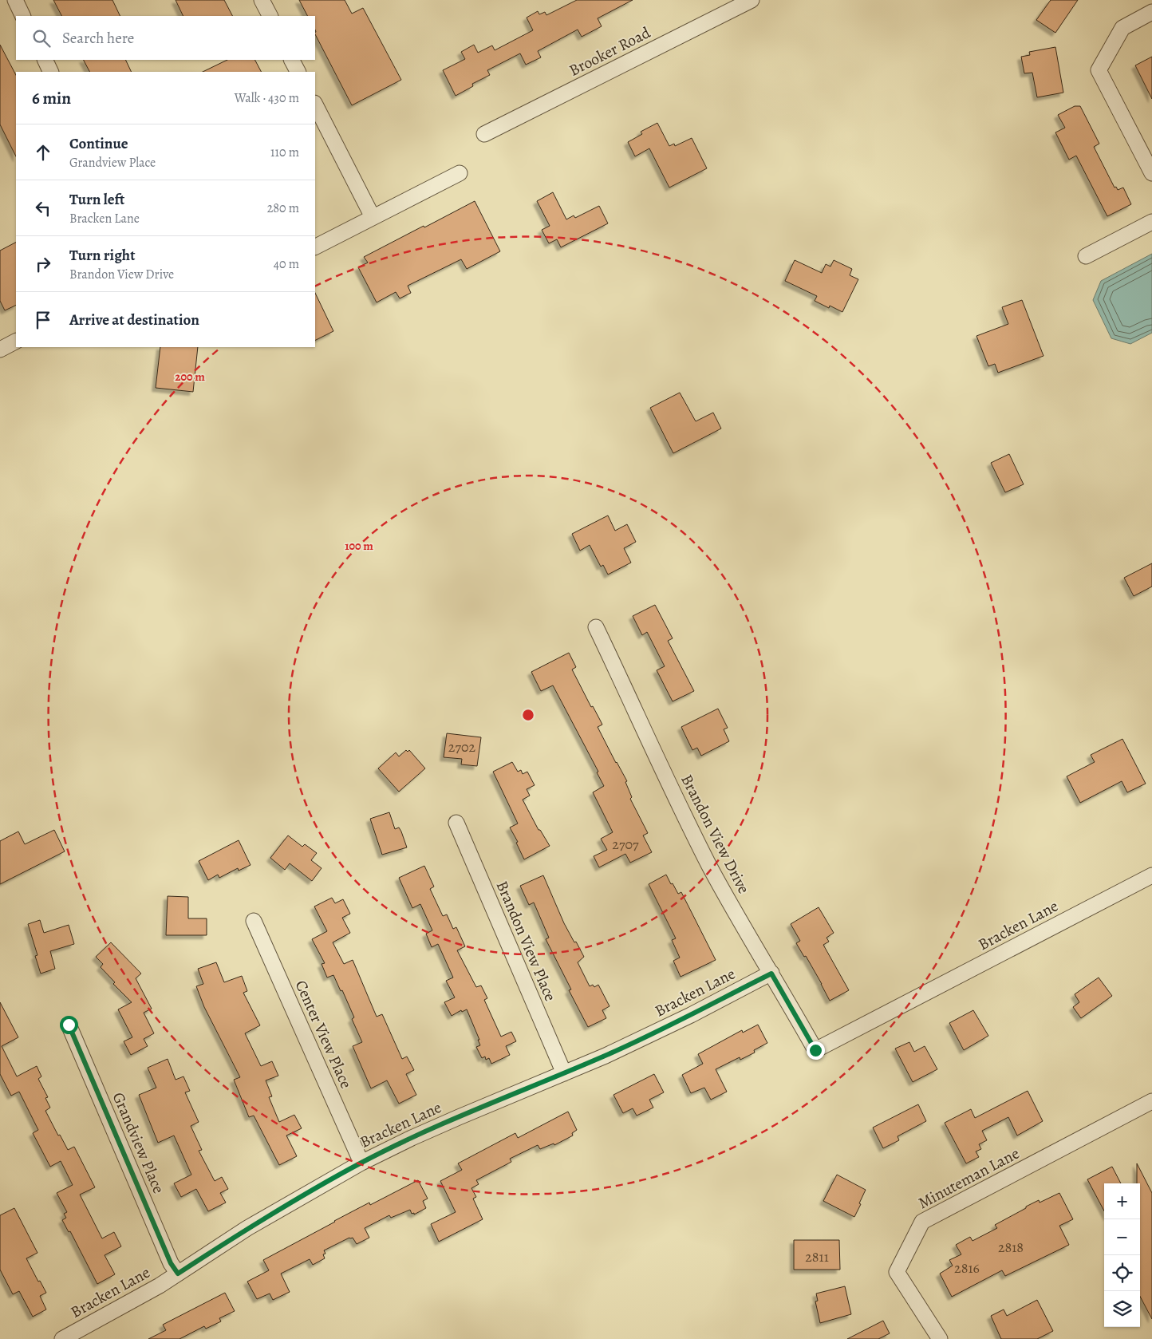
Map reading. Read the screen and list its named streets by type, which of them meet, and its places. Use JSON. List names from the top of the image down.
{
  "streets": {
    "street": [
      "Brooker Road",
      "Brandon View Drive",
      "Bracken Lane",
      "Brandon View Place",
      "Center View Place",
      "Grandview Place",
      "Minuteman Lane"
    ]
  },
  "crossings": [
    ["Brandon View Drive", "Bracken Lane"],
    ["Bracken Lane", "Brandon View Place"],
    ["Bracken Lane", "Center View Place"],
    ["Bracken Lane", "Grandview Place"]
  ],
  "house_numbers": [
    "2702",
    "2707",
    "2818",
    "2811",
    "2816"
  ],
  "page": {
    "search": "Search here",
    "heading": ["6 min", "Walk · 430 m"],
    "list": [
      ["Continue", "Grandview Place", "110 m"],
      ["Turn left", "Bracken Lane", "280 m"],
      ["Turn right", "Brandon View Drive", "40 m"],
      "Arrive at destination"
    ],
    "map_buttons": ["+", "−"]
  },
  "rings": ["200 m", "100 m"]
}
